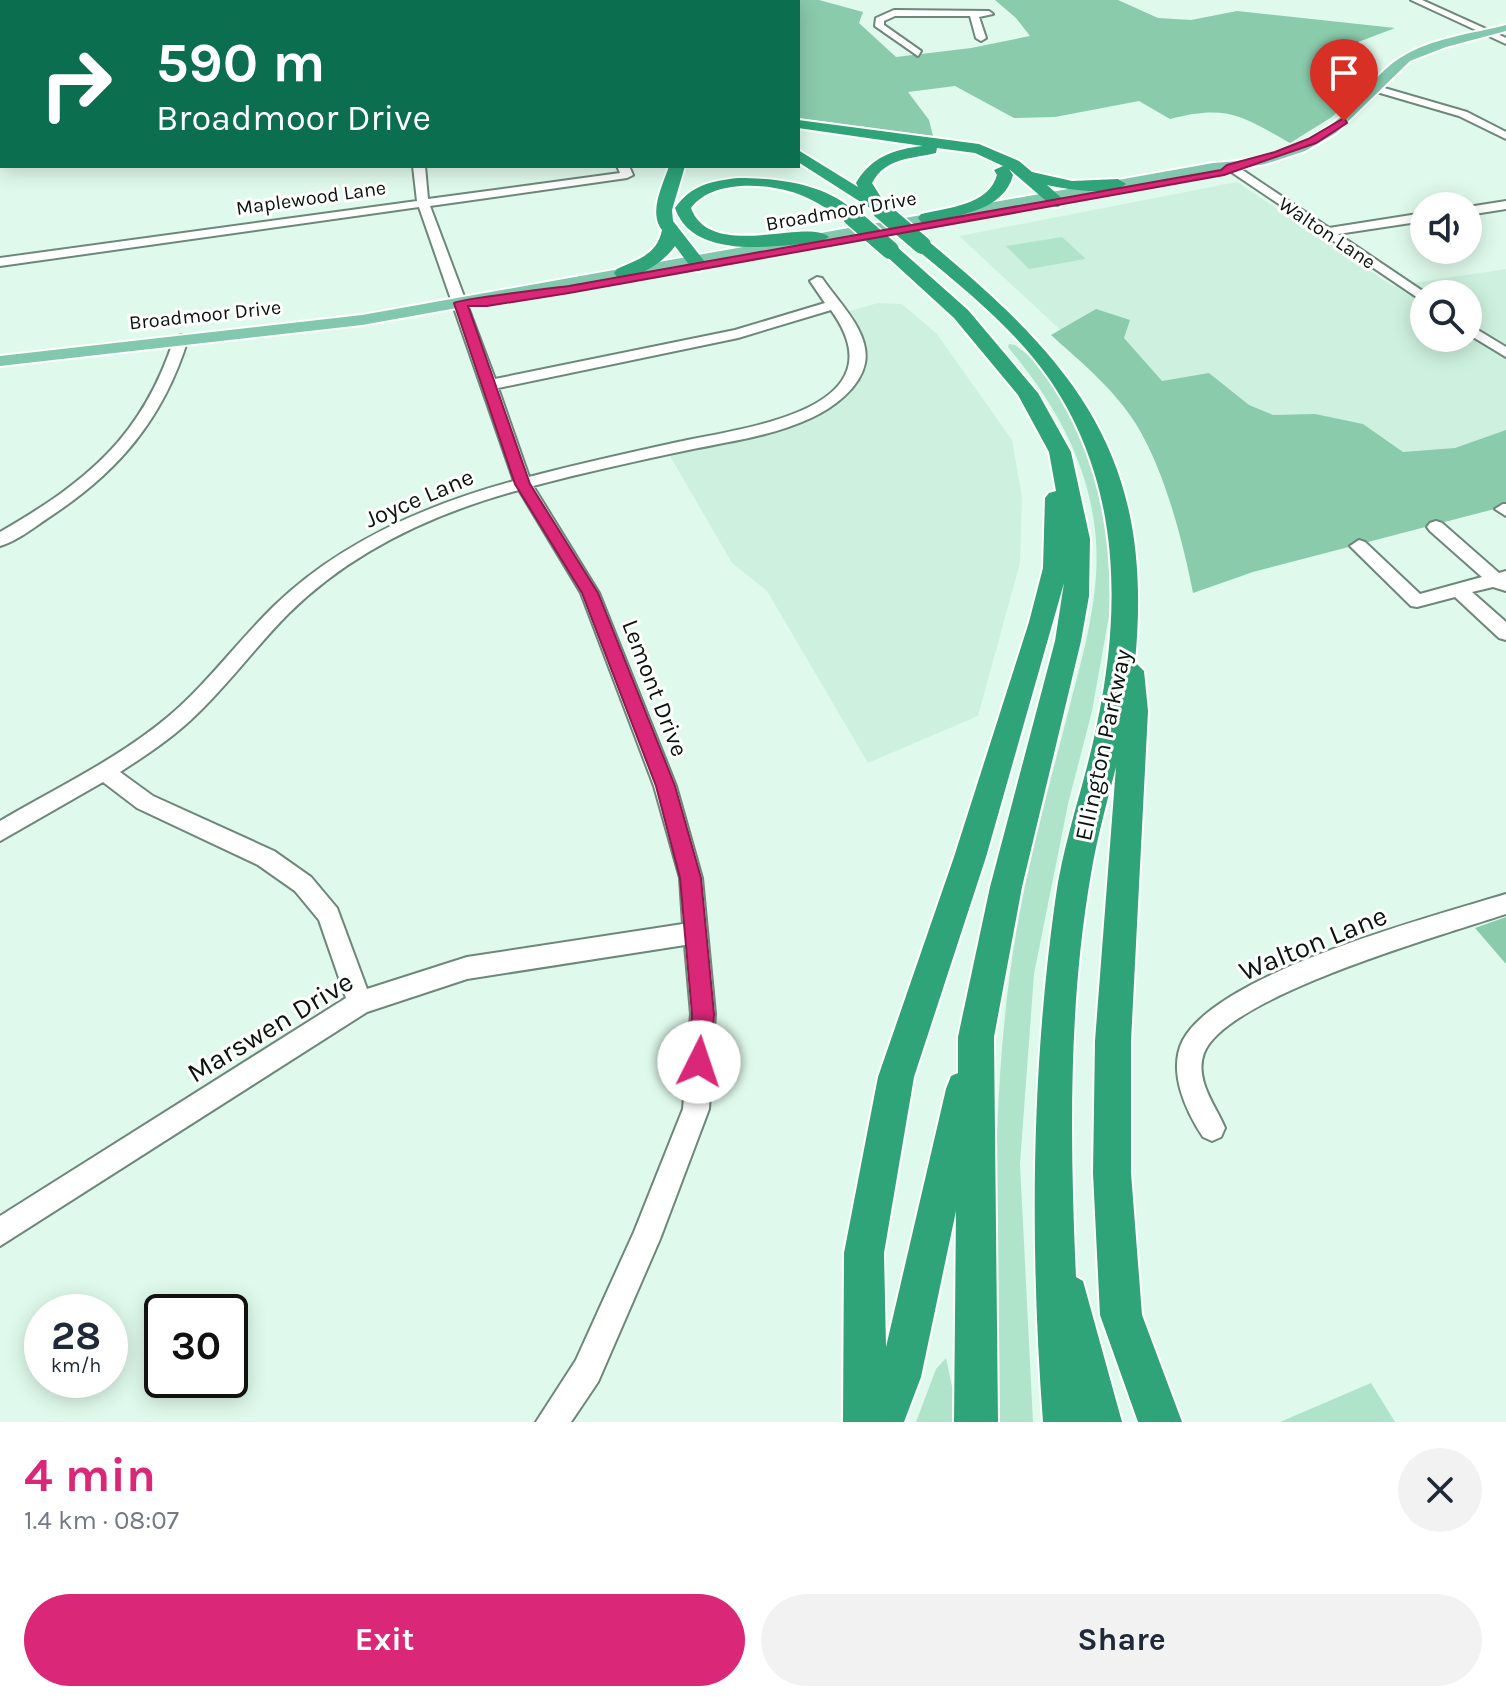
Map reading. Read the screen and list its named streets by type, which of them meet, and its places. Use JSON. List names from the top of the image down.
{
  "streets": {
    "highway": ["Ellington Parkway"],
    "main road": ["Broadmoor Drive"],
    "street": [
      "Maplewood Lane",
      "Walton Lane",
      "Joyce Lane",
      "Lemont Drive",
      "Marswen Drive"
    ]
  },
  "crossings": [
    ["Maplewood Lane", "Lemont Drive"],
    ["Broadmoor Drive", "Walton Lane"],
    ["Broadmoor Drive", "Lemont Drive"],
    ["Joyce Lane", "Lemont Drive"],
    ["Lemont Drive", "Marswen Drive"]
  ],
  "page": {
    "turn": ["590 m", "Broadmoor Drive"],
    "speed": "28 km/h",
    "limit": "30",
    "heading": ["4 min", "1.4 km · 08:07"],
    "buttons": ["Exit", "Share"]
  }
}
